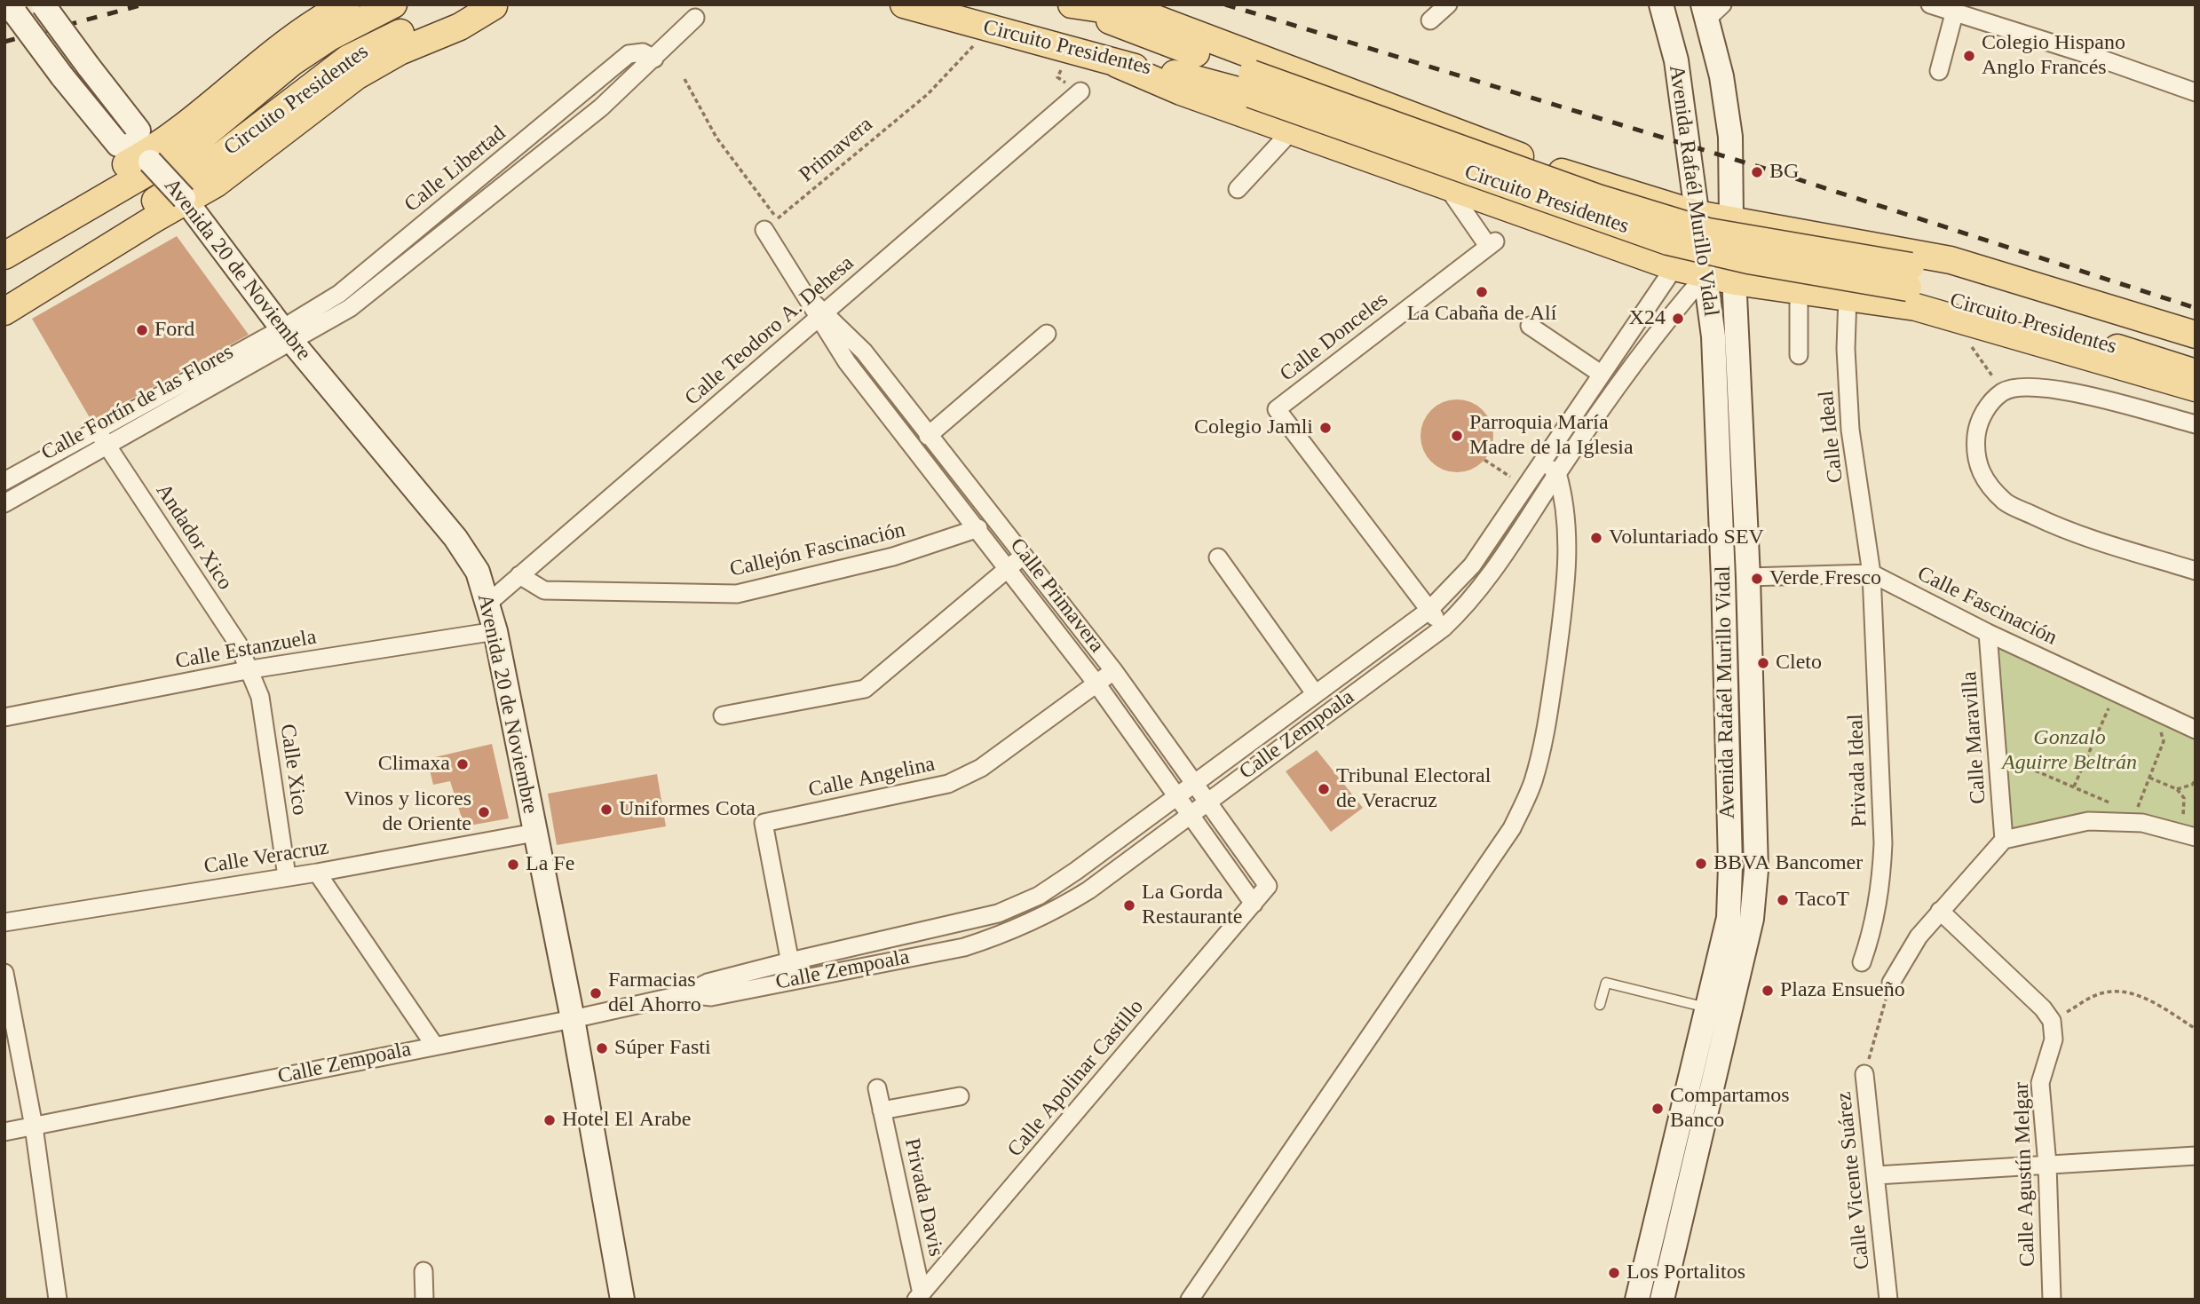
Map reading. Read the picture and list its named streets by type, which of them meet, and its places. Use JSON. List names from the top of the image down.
{
  "streets": {
    "main road": [
      "Circuito Presidentes",
      "Avenida Rafaél Murillo Vidal",
      "Avenida 20 de Noviembre",
      "Calle Zempoala"
    ],
    "street": [
      "Calle Libertad",
      "Calle Teodoro A. Dehesa",
      "Calle Donceles",
      "Calle Fortín de las Flores",
      "Calle Ideal",
      "Andador Xico",
      "Callejón Fascinación",
      "Calle Primavera",
      "Calle Fascinación",
      "Calle Estanzuela",
      "Calle Maravilla",
      "Calle Xico",
      "Privada Ideal",
      "Calle Angelina",
      "Calle Veracruz",
      "Calle Apolinar Castillo",
      "Calle Agustín Melgar",
      "Calle Vicente Suárez",
      "Privada Davis"
    ],
    "path": ["Primavera"]
  },
  "crossings": [
    ["Circuito Presidentes", "Primavera"],
    ["Calle Libertad", "Avenida 20 de Noviembre"],
    ["Calle Libertad", "Calle Fortín de las Flores"],
    ["Avenida Rafaél Murillo Vidal", "Calle Fascinación"],
    ["Avenida Rafaél Murillo Vidal", "Calle Zempoala"],
    ["Avenida 20 de Noviembre", "Calle Teodoro A. Dehesa"],
    ["Avenida 20 de Noviembre", "Calle Fortín de las Flores"],
    ["Avenida 20 de Noviembre", "Calle Estanzuela"],
    ["Avenida 20 de Noviembre", "Calle Zempoala"],
    ["Avenida 20 de Noviembre", "Calle Veracruz"],
    ["Calle Teodoro A. Dehesa", "Callejón Fascinación"],
    ["Calle Teodoro A. Dehesa", "Calle Primavera"],
    ["Calle Donceles", "Calle Zempoala"],
    ["Calle Fortín de las Flores", "Andador Xico"],
    ["Calle Ideal", "Calle Fascinación"],
    ["Calle Ideal", "Privada Ideal"],
    ["Andador Xico", "Calle Estanzuela"],
    ["Andador Xico", "Calle Xico"],
    ["Callejón Fascinación", "Calle Primavera"],
    ["Calle Primavera", "Calle Zempoala"],
    ["Calle Primavera", "Calle Angelina"],
    ["Calle Primavera", "Calle Apolinar Castillo"],
    ["Calle Fascinación", "Calle Maravilla"],
    ["Calle Fascinación", "Privada Ideal"],
    ["Calle Estanzuela", "Calle Xico"],
    ["Calle Zempoala", "Calle Angelina"],
    ["Calle Xico", "Calle Veracruz"],
    ["Calle Apolinar Castillo", "Privada Davis"]
  ],
  "parks": ["Gonzalo Aguirre Beltrán"],
  "places": [
    "Colegio Hispano Anglo Francés",
    "BG",
    "La Cabaña de Alí",
    "X24",
    "Ford",
    "Colegio Jamli",
    "Parroquia María Madre de la Iglesia",
    "Voluntariado SEV",
    "Verde Fresco",
    "Cleto",
    "Climaxa",
    "Tribunal Electoral de Veracruz",
    "Uniformes Cota",
    "Vinos y licores de Oriente",
    "BBVA Bancomer",
    "La Fe",
    "TacoT",
    "La Gorda Restaurante",
    "Plaza Ensueño",
    "Farmacias del Ahorro",
    "Súper Fasti",
    "Compartamos Banco",
    "Hotel El Arabe",
    "Los Portalitos"
  ]
}
